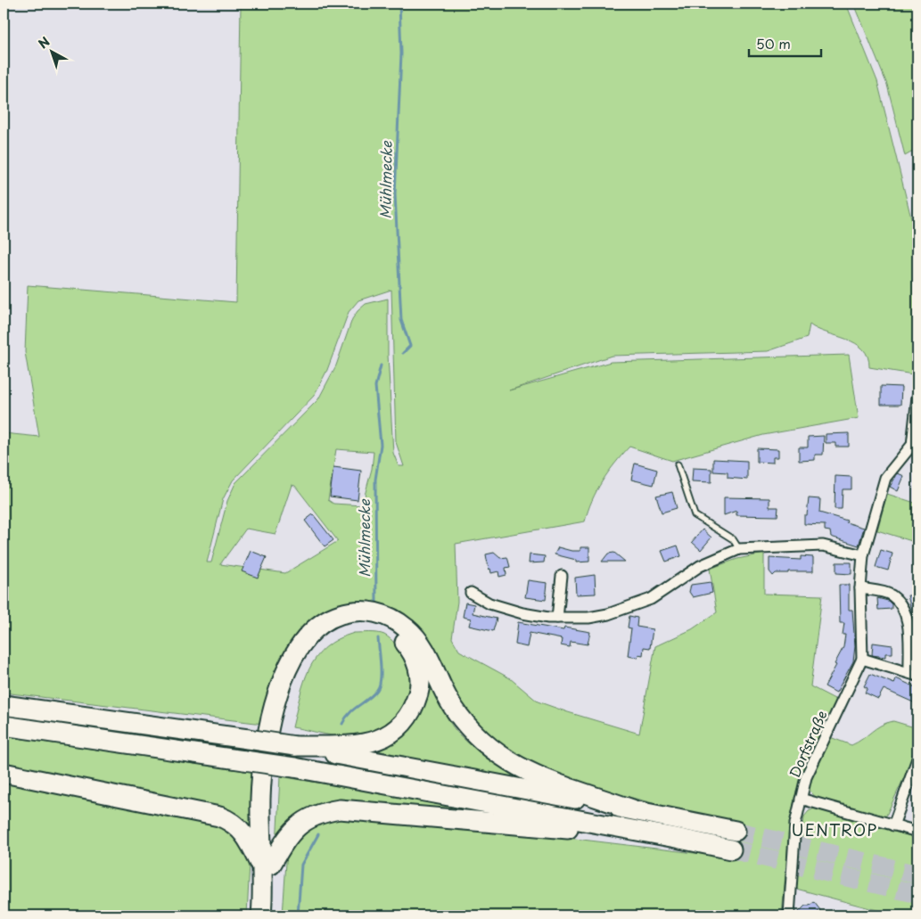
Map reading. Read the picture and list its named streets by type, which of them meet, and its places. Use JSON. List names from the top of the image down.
{
  "streets": {
    "street": ["Dorfstraße"]
  },
  "districts": ["UENTROP"],
  "water": ["Mühlmecke"],
  "scale_bar": "50 m",
  "north": "top left"
}
